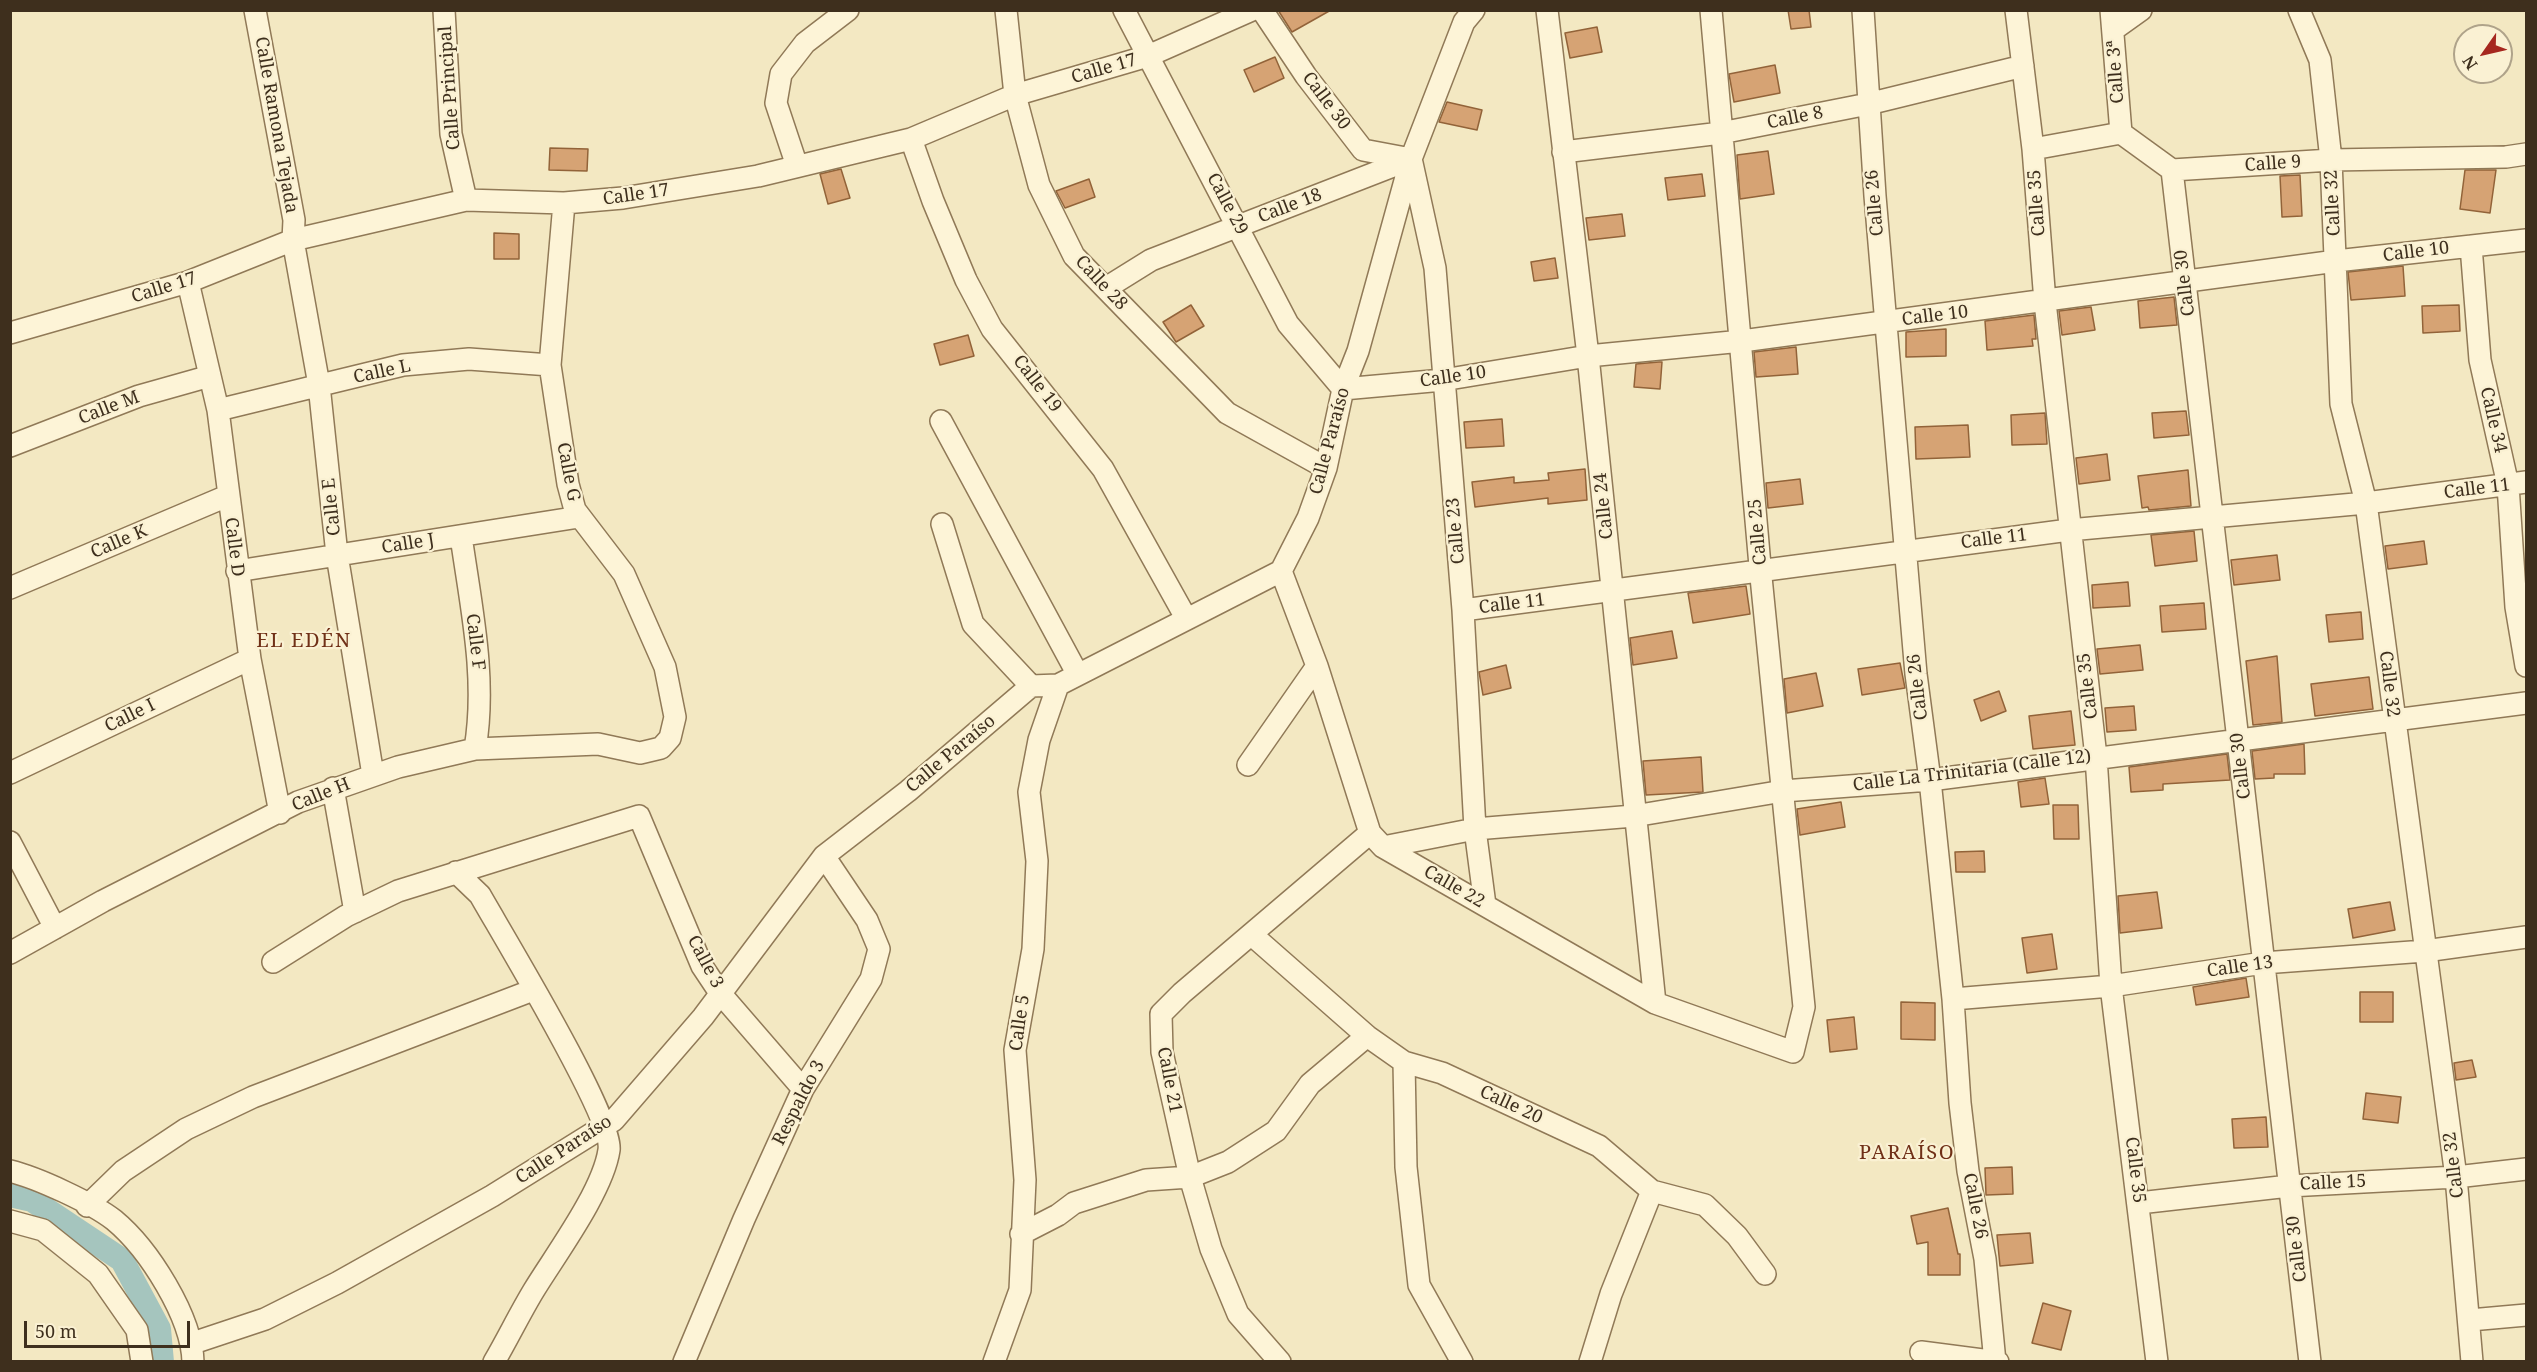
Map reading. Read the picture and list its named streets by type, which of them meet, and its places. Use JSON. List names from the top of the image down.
{
  "streets": {
    "street": [
      "Calle 17",
      "Calle 3ª",
      "Calle Principal",
      "Calle 30",
      "Calle 8",
      "Calle Ramona Tejada",
      "Calle 9",
      "Calle 26",
      "Calle 35",
      "Calle 32",
      "Calle 29",
      "Calle 18",
      "Calle 10",
      "Calle 28",
      "Calle L",
      "Calle 19",
      "Calle M",
      "Calle 34",
      "Calle Paraíso",
      "Calle G",
      "Calle 11",
      "Calle 24",
      "Calle E",
      "Calle 23",
      "Calle 25",
      "Calle K",
      "Calle J",
      "Calle D",
      "Calle F",
      "Calle I",
      "Calle La Trinitaria (Calle 12)",
      "Calle H",
      "Calle 22",
      "Calle 3",
      "Calle 13",
      "Calle 5",
      "Calle 21",
      "Respaldo 3",
      "Calle 20",
      "Calle 15"
    ]
  },
  "crossings": [
    ["Calle 17", "Calle Principal"],
    ["Calle 17", "Calle Ramona Tejada"],
    ["Calle 17", "Calle 29"],
    ["Calle 17", "Calle 28"],
    ["Calle 17", "Calle 19"],
    ["Calle 17", "Calle G"],
    ["Calle 17", "Calle E"],
    ["Calle 17", "Calle D"],
    ["Calle 30", "Calle 9"],
    ["Calle 30", "Calle 18"],
    ["Calle 30", "Calle 10"],
    ["Calle 30", "Calle Paraíso"],
    ["Calle 30", "Calle 11"],
    ["Calle 30", "Calle 23"],
    ["Calle 30", "Calle La Trinitaria (Calle 12)"],
    ["Calle 30", "Calle 13"],
    ["Calle 30", "Calle 15"],
    ["Calle 8", "Calle 26"],
    ["Calle 8", "Calle 35"],
    ["Calle 8", "Calle 24"],
    ["Calle 8", "Calle 25"],
    ["Calle Ramona Tejada", "Calle E"],
    ["Calle 9", "Calle 32"],
    ["Calle 26", "Calle 10"],
    ["Calle 26", "Calle 11"],
    ["Calle 26", "Calle La Trinitaria (Calle 12)"],
    ["Calle 26", "Calle 13"],
    ["Calle 35", "Calle 10"],
    ["Calle 35", "Calle 11"],
    ["Calle 35", "Calle La Trinitaria (Calle 12)"],
    ["Calle 35", "Calle 13"],
    ["Calle 35", "Calle 15"],
    ["Calle 32", "Calle 10"],
    ["Calle 32", "Calle 11"],
    ["Calle 32", "Calle La Trinitaria (Calle 12)"],
    ["Calle 32", "Calle 13"],
    ["Calle 32", "Calle 15"],
    ["Calle 29", "Calle 18"],
    ["Calle 29", "Calle 10"],
    ["Calle 29", "Calle Paraíso"],
    ["Calle 18", "Calle 28"],
    ["Calle 18", "Calle Paraíso"],
    ["Calle 18", "Calle 23"],
    ["Calle 10", "Calle 34"],
    ["Calle 10", "Calle Paraíso"],
    ["Calle 10", "Calle 24"],
    ["Calle 10", "Calle 23"],
    ["Calle 10", "Calle 25"],
    ["Calle 28", "Calle Paraíso"],
    ["Calle L", "Calle G"],
    ["Calle L", "Calle E"],
    ["Calle L", "Calle D"],
    ["Calle M", "Calle D"],
    ["Calle 34", "Calle 11"],
    ["Calle Paraíso", "Calle 23"],
    ["Calle Paraíso", "Calle 3"],
    ["Calle Paraíso", "Respaldo 3"],
    ["Calle G", "Calle J"],
    ["Calle G", "Calle H"],
    ["Calle 11", "Calle 24"],
    ["Calle 11", "Calle 23"],
    ["Calle 11", "Calle 25"],
    ["Calle 24", "Calle La Trinitaria (Calle 12)"],
    ["Calle 24", "Calle 22"],
    ["Calle E", "Calle J"],
    ["Calle E", "Calle H"],
    ["Calle 23", "Calle La Trinitaria (Calle 12)"],
    ["Calle 23", "Calle 22"],
    ["Calle 25", "Calle La Trinitaria (Calle 12)"],
    ["Calle 25", "Calle 22"],
    ["Calle K", "Calle D"],
    ["Calle J", "Calle D"],
    ["Calle J", "Calle F"],
    ["Calle D", "Calle I"],
    ["Calle D", "Calle H"],
    ["Calle F", "Calle H"],
    ["Calle La Trinitaria (Calle 12)", "Calle 22"],
    ["Calle La Trinitaria (Calle 12)", "Calle 21"],
    ["Calle 22", "Calle 21"],
    ["Calle 3", "Respaldo 3"],
    ["Calle 21", "Calle 20"]
  ],
  "districts": ["EL EDÉN", "PARAÍSO"],
  "scale_bar": "50 m",
  "north": "bottom left"
}
